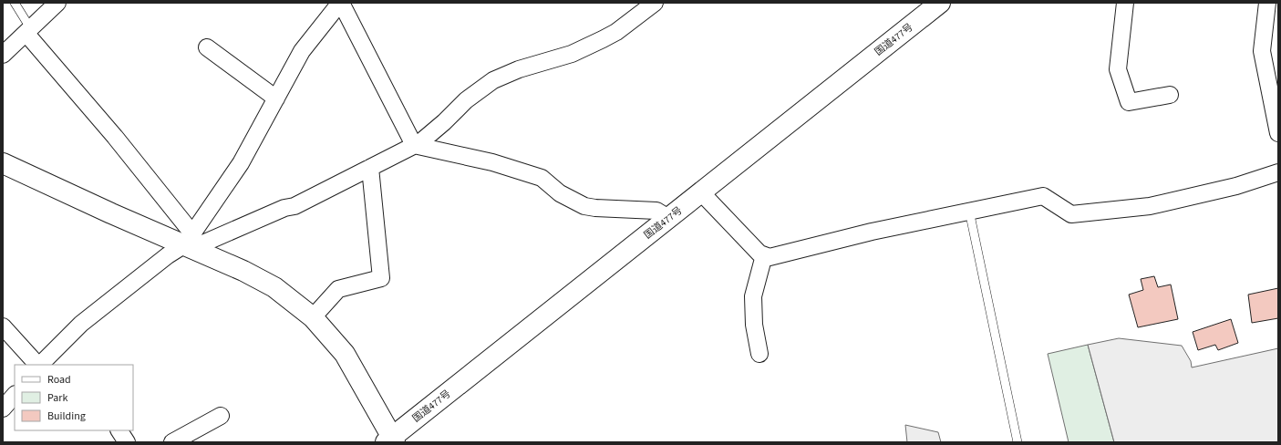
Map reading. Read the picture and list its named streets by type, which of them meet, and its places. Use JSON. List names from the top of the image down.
{
  "streets": {
    "main road": ["国道477号"]
  },
  "legend": ["Road", "Park", "Building"]
}
